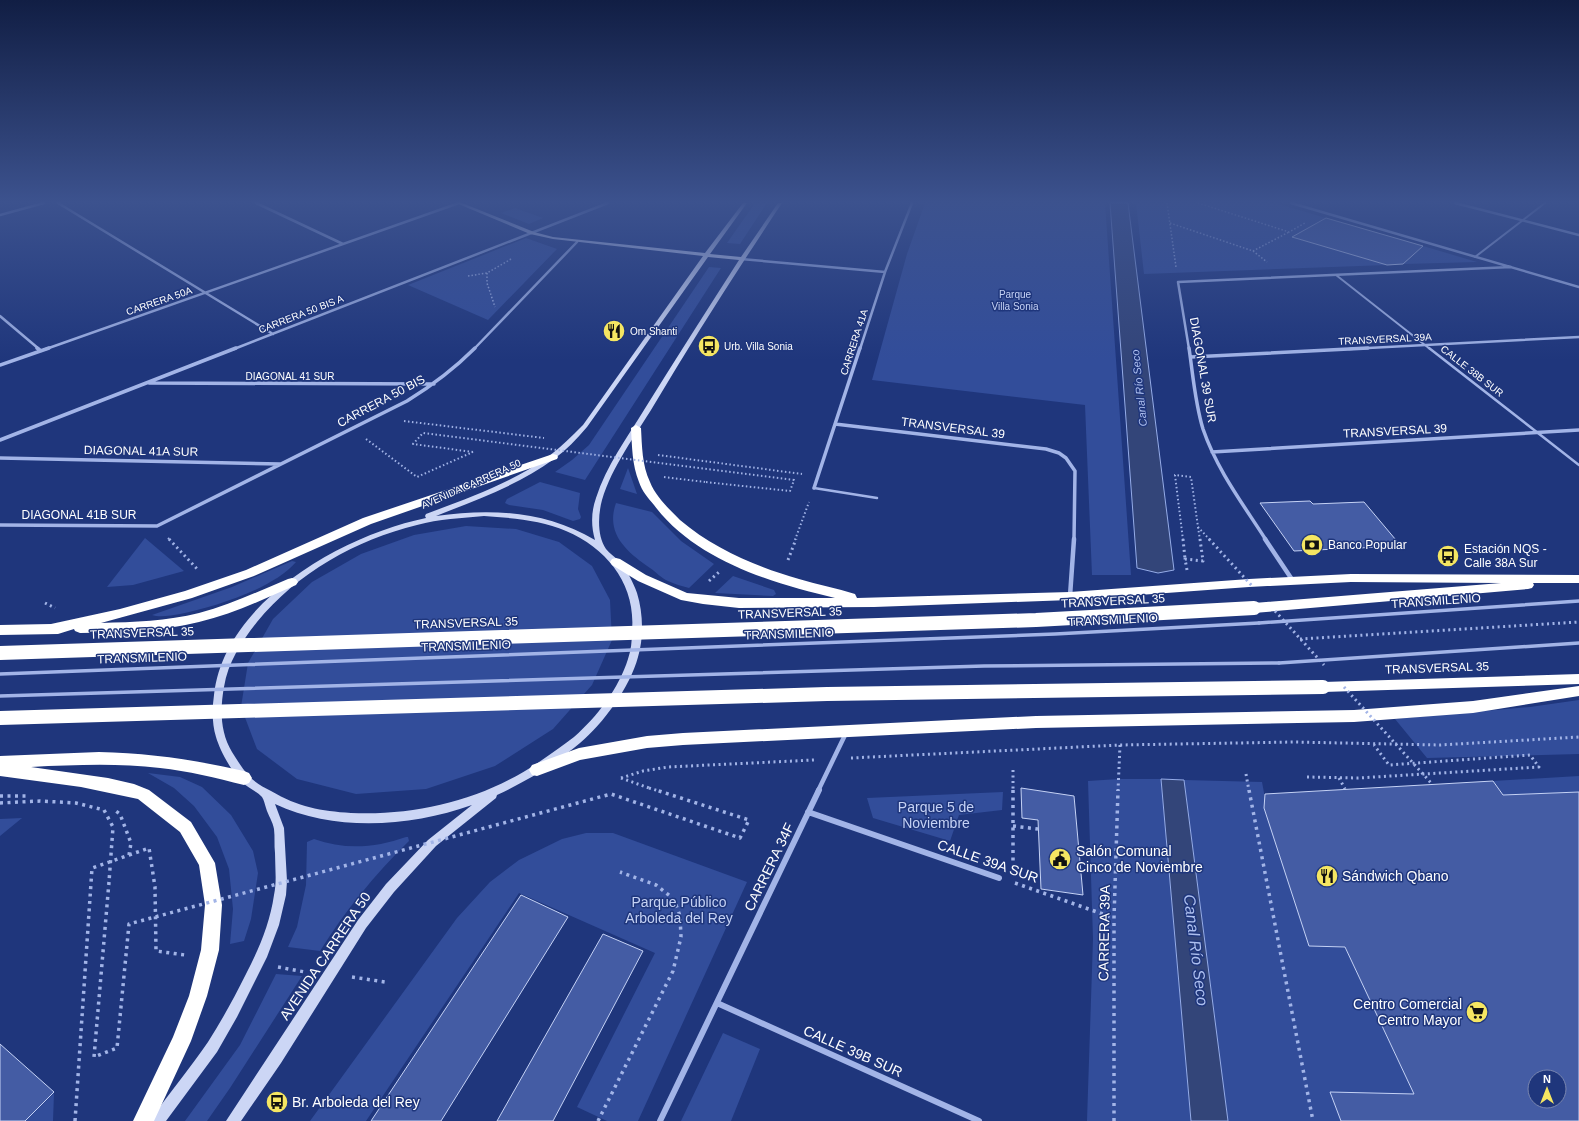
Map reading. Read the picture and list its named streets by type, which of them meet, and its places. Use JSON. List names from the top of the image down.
{
  "streets": {
    "highway": ["TRANSVERSAL 35"],
    "main road": ["AVENIDA CARRERA 50"],
    "street": [
      "CARRERA 50A",
      "CARRERA 50 BIS A",
      "TRANSVERSAL 39A",
      "CARRERA 41A",
      "DIAGONAL 39 SUR",
      "DIAGONAL 41 SUR",
      "CARRERA 50 BIS",
      "TRANSVERSAL 39",
      "DIAGONAL 41A SUR",
      "DIAGONAL 41B SUR",
      "CALLE 39A SUR",
      "CARRERA 34F",
      "CALLE 39B SUR"
    ],
    "lane": ["CALLE 38B SUR", "TRANSMILENIO"],
    "path": ["CARRERA 39A"]
  },
  "crossings": [
    ["CARRERA 50 BIS A", "DIAGONAL 41 SUR"],
    ["TRANSVERSAL 39A", "DIAGONAL 39 SUR"],
    ["TRANSVERSAL 39A", "CALLE 38B SUR"],
    ["CARRERA 41A", "TRANSVERSAL 39"],
    ["DIAGONAL 39 SUR", "TRANSVERSAL 39"],
    ["CALLE 38B SUR", "TRANSVERSAL 39"],
    ["DIAGONAL 41 SUR", "CARRERA 50 BIS"],
    ["CARRERA 50 BIS", "DIAGONAL 41A SUR"],
    ["CARRERA 50 BIS", "DIAGONAL 41B SUR"],
    ["CALLE 39A SUR", "CARRERA 34F"],
    ["CALLE 39A SUR", "CARRERA 39A"],
    ["CARRERA 34F", "CALLE 39B SUR"]
  ],
  "water": ["Canal Río Seco"],
  "parks": ["Parque Villa Sonia", "Parque 5 de Noviembre", "Parque Público Arboleda del Rey"],
  "places": {
    "restaurant": ["Om Shanti", "Sándwich Qbano"],
    "bus stop": ["Urb. Villa Sonia", "Estación NQS - Calle 38A Sur", "Br. Arboleda del Rey"],
    "bank": ["Banco Popular"],
    "public building": ["Salón Comunal Cinco de Noviembre"],
    "supermarket": ["Centro Comercial Centro Mayor"]
  },
  "north": "top"
}
